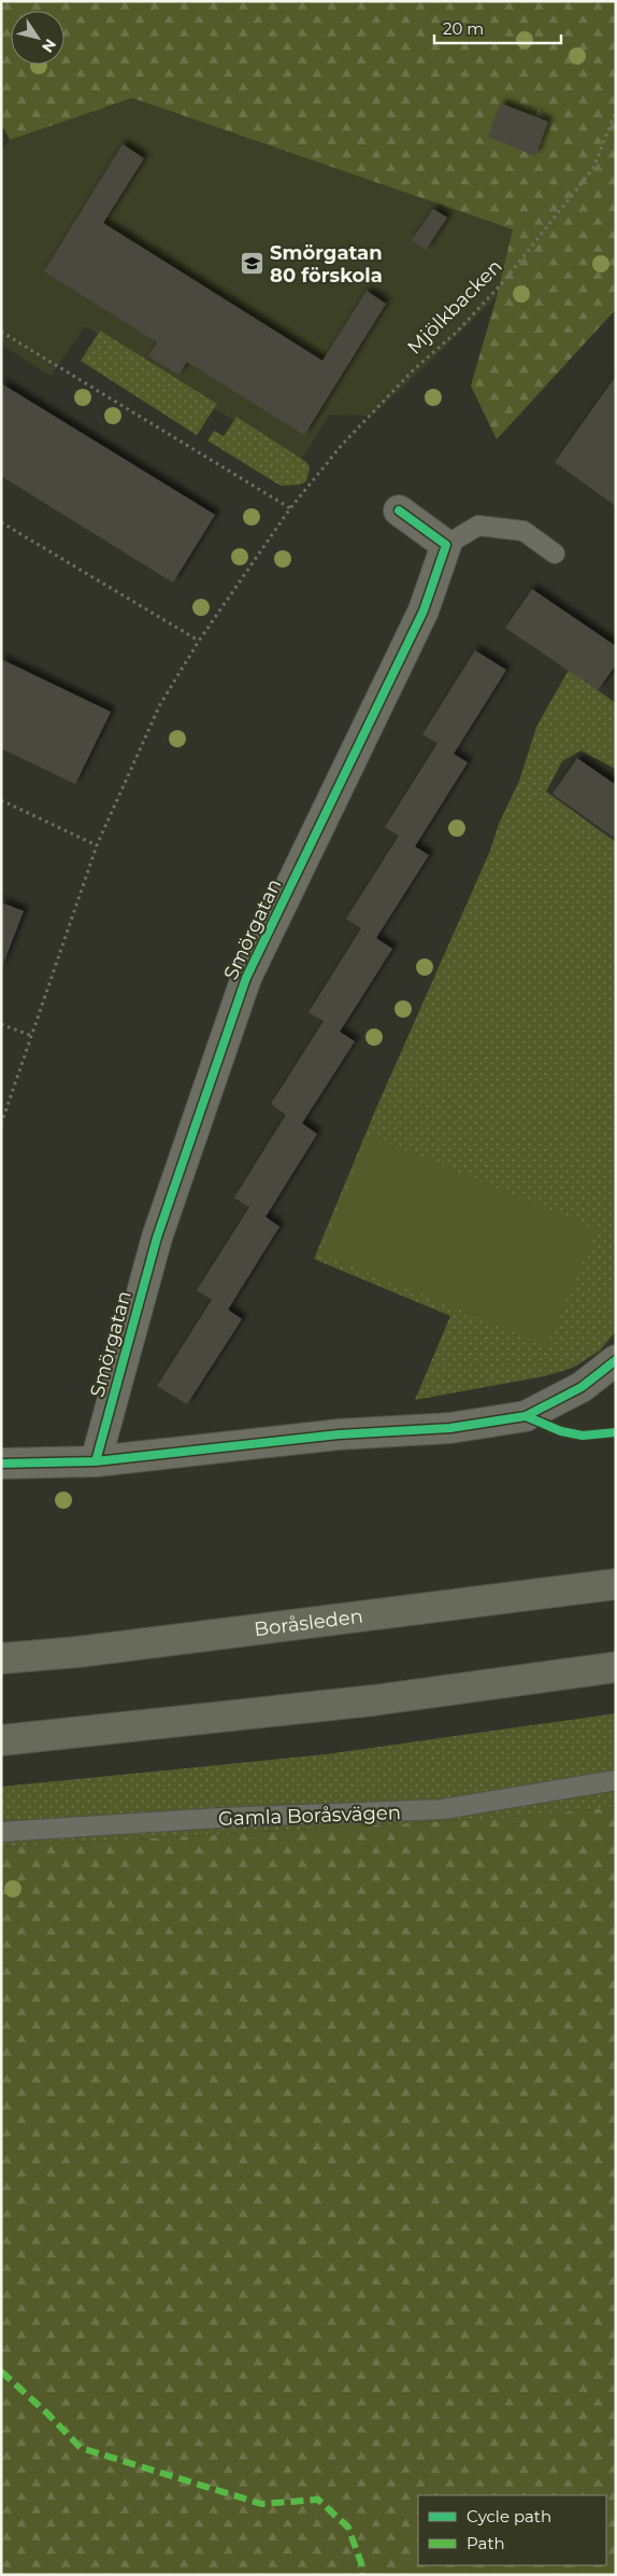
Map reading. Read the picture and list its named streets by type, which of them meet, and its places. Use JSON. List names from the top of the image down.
{
  "streets": {
    "highway": ["Boråsleden"],
    "street": ["Smörgatan"],
    "lane": ["Gamla Boråsvägen"],
    "path": ["Mjölkbacken"]
  },
  "places": {
    "school or university": ["Smörgatan 80 förskola"]
  },
  "legend": ["Cycle path", "Path"],
  "scale_bar": "20 m",
  "north": "bottom right"
}
